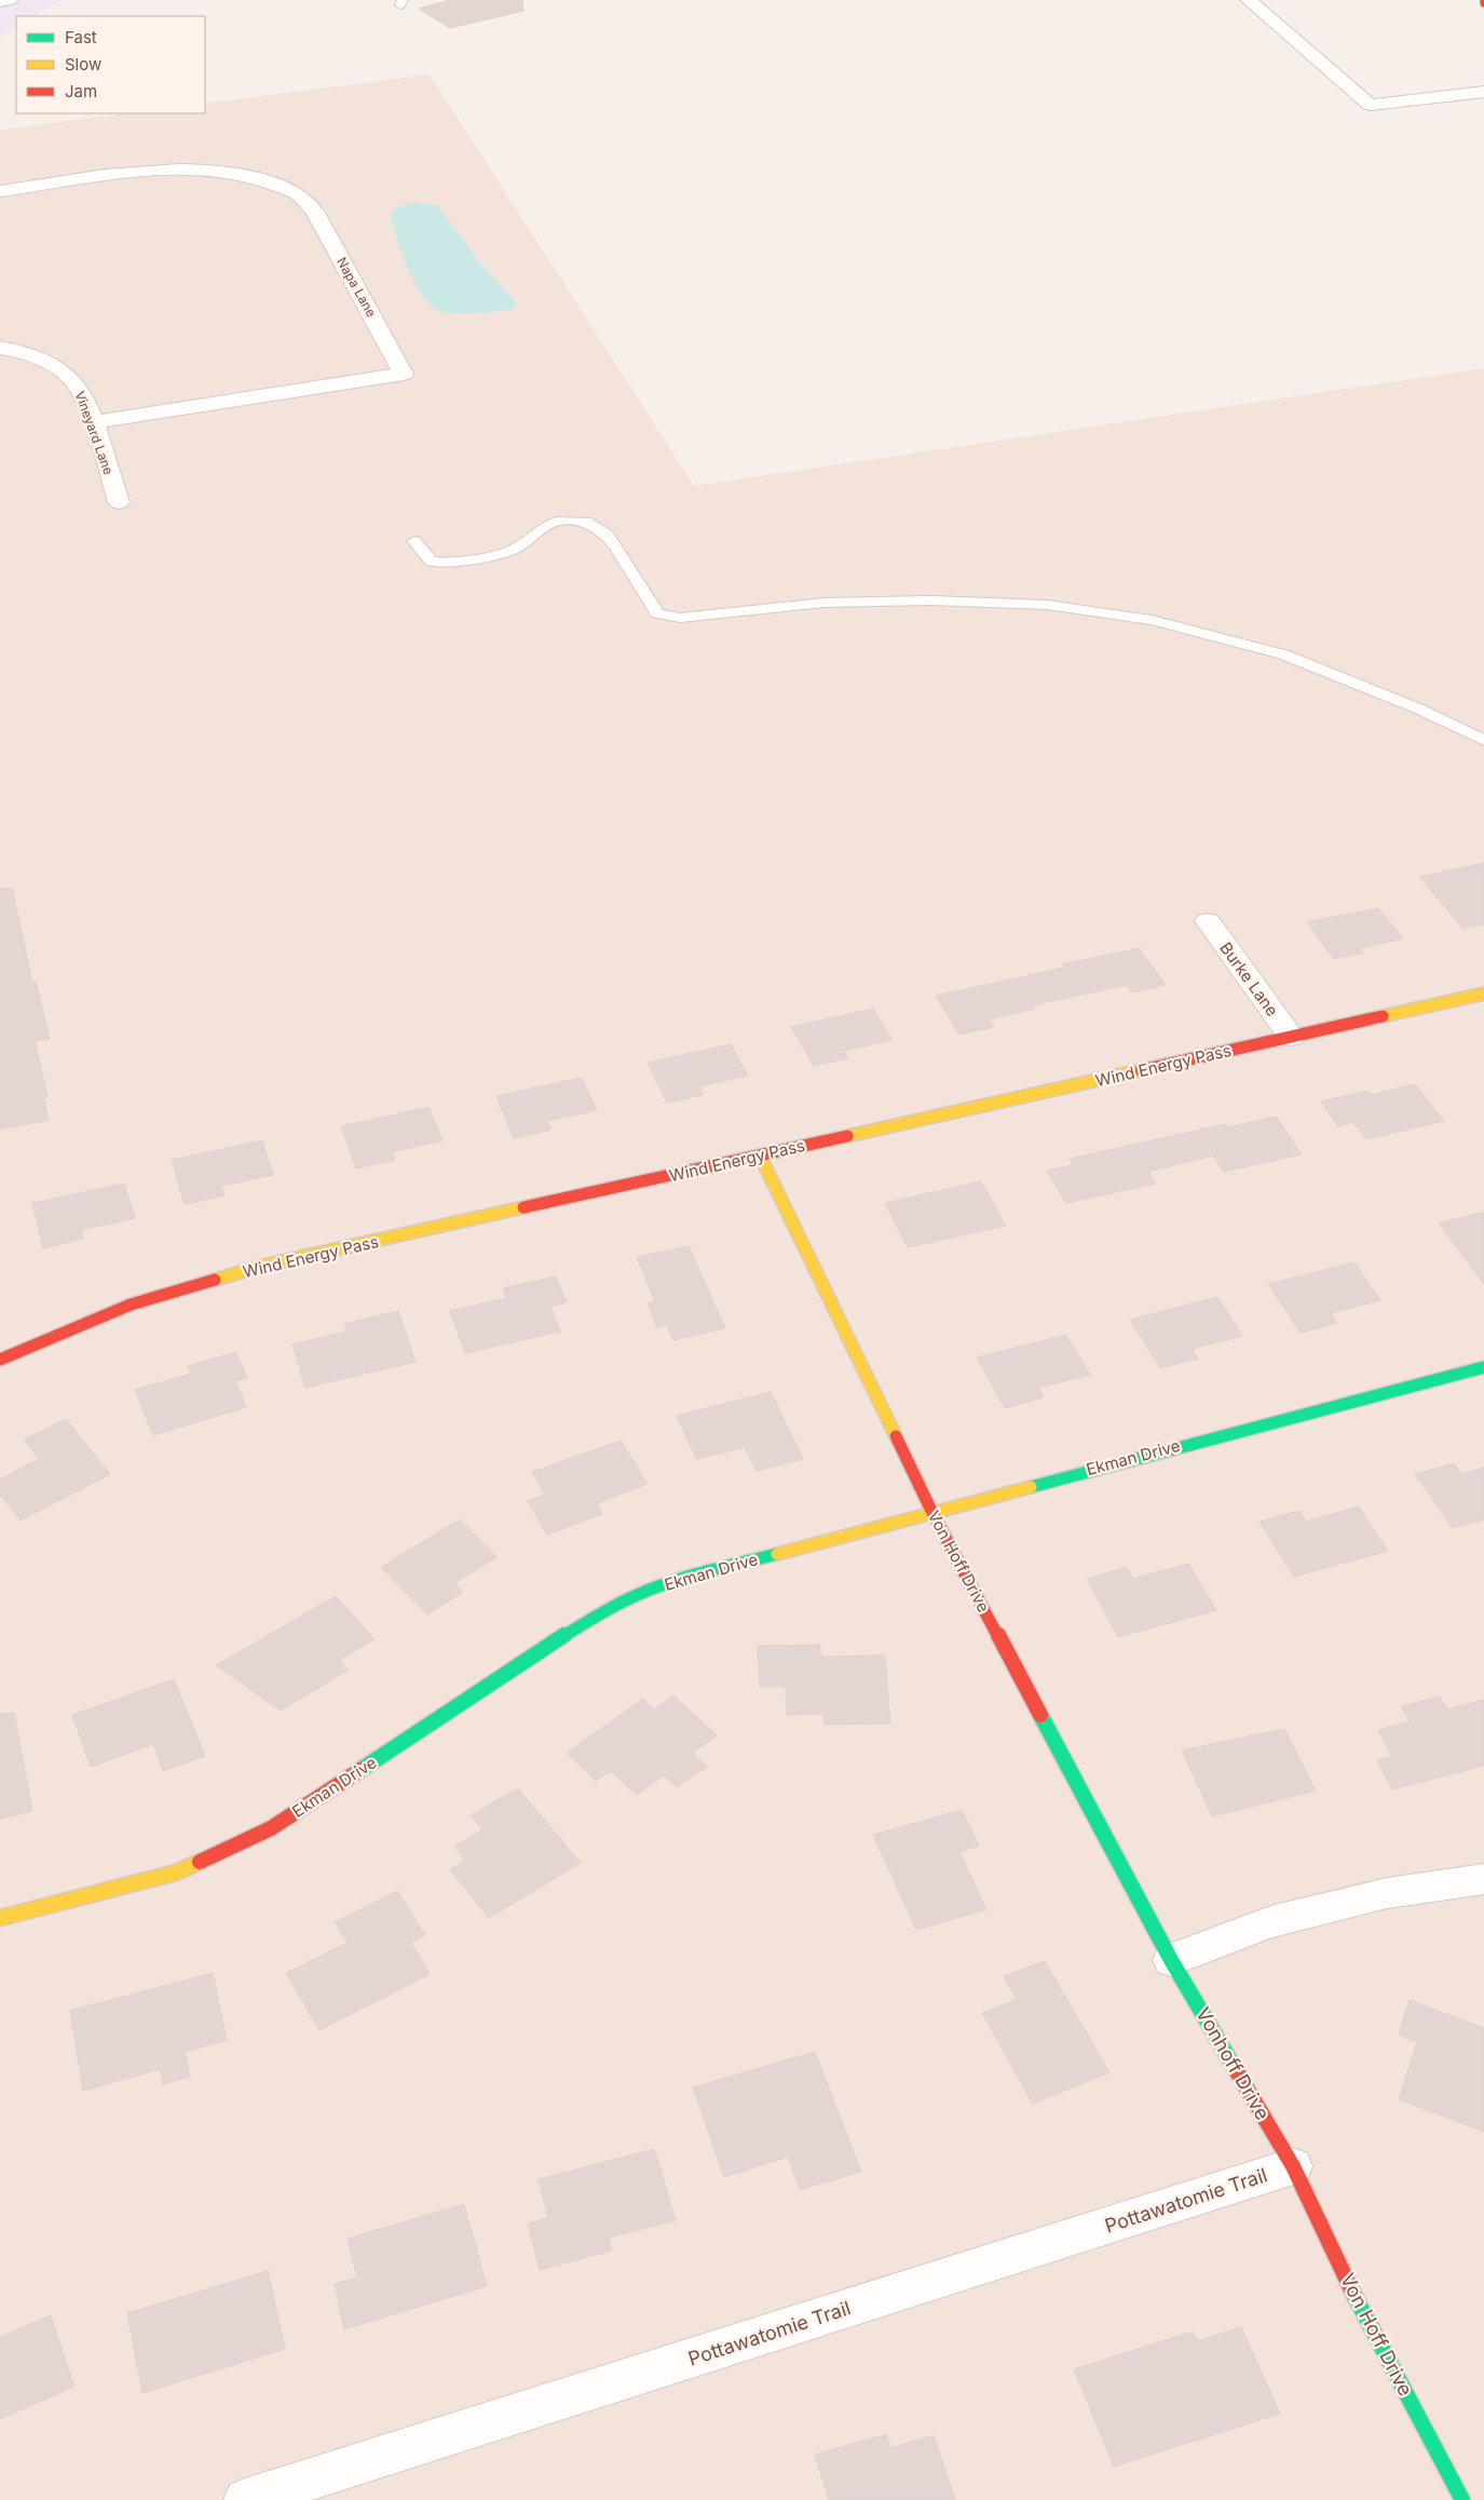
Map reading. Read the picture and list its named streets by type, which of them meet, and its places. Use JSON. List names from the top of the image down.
{
  "streets": {
    "street": [
      "Napa Lane",
      "Vineyard Lane",
      "Burke Lane",
      "Wind Energy Pass",
      "Ekman Drive",
      "Von Hoff Drive",
      "Vonhoff Drive",
      "Pottawatomie Trail"
    ]
  },
  "crossings": [
    ["Napa Lane", "Vineyard Lane"],
    ["Burke Lane", "Wind Energy Pass"],
    ["Wind Energy Pass", "Von Hoff Drive"],
    ["Ekman Drive", "Von Hoff Drive"],
    ["Von Hoff Drive", "Vonhoff Drive"],
    ["Von Hoff Drive", "Pottawatomie Trail"],
    ["Vonhoff Drive", "Pottawatomie Trail"]
  ],
  "legend": ["Fast", "Slow", "Jam"]
}
